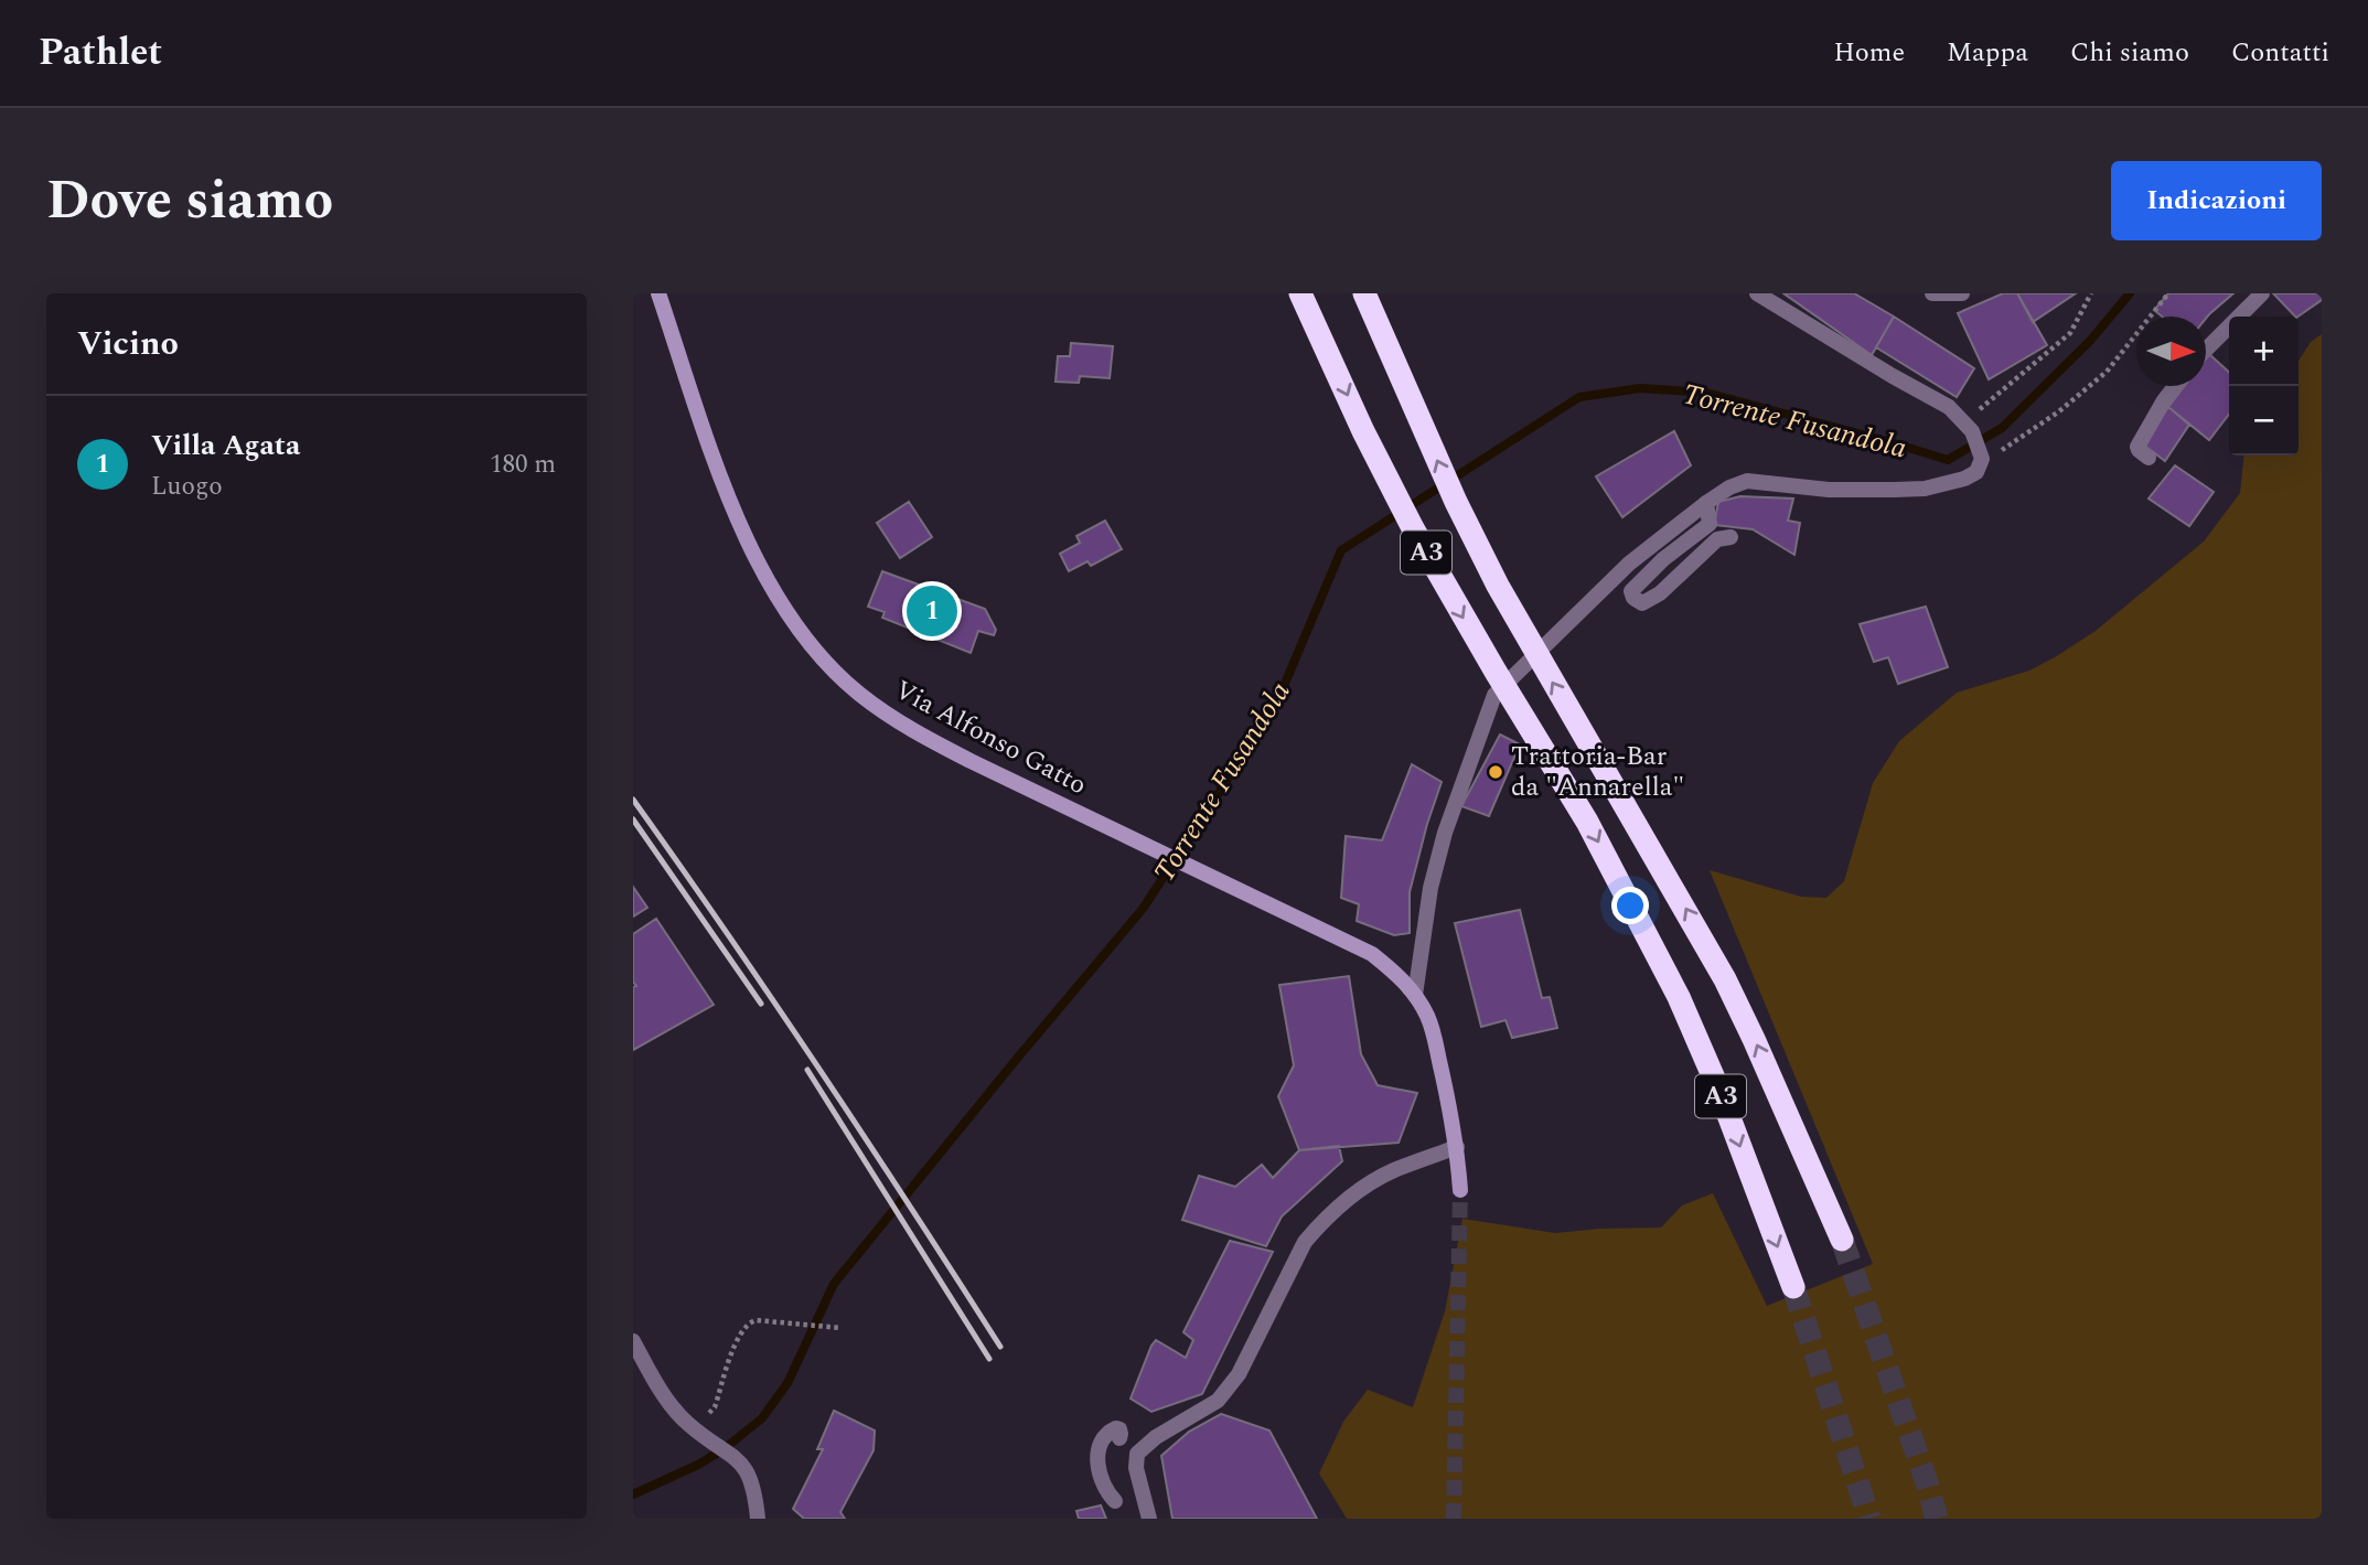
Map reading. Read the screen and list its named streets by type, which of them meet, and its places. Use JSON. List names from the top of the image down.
{
  "streets": {
    "highway": ["A3"],
    "main road": ["Via Alfonso Gatto"]
  },
  "water": ["Torrente Fusandola"],
  "places": ["Trattoria-Bar da \"Annarella\""],
  "north": "right",
  "page": {
    "header": "Pathlet",
    "nav": [
      "Home",
      "Mappa",
      "Chi siamo",
      "Contatti"
    ],
    "title": "Dove siamo",
    "buttons": "Indicazioni",
    "heading": "Vicino",
    "map_buttons": ["+", "−"],
    "list": [
      {
        "mark": "1",
        "name": "Villa Agata",
        "note": "Luogo",
        "value": "180 m"
      }
    ],
    "pins": "1"
  }
}
